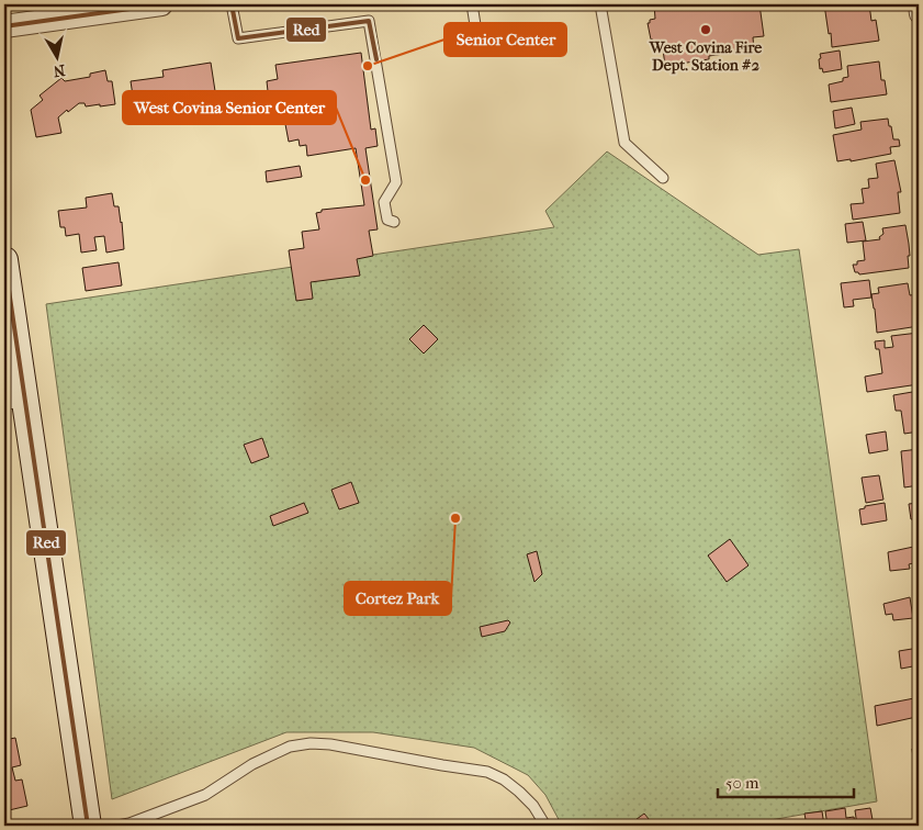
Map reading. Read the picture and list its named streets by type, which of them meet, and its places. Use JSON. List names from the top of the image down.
{
  "places": [
    "West Covina Fire Dept. Station #2",
    "Senior Center",
    "West Covina Senior Center",
    "Cortez Park"
  ],
  "lines": ["transit line Red"],
  "scale_bar": "50 m",
  "north": "bottom"
}
